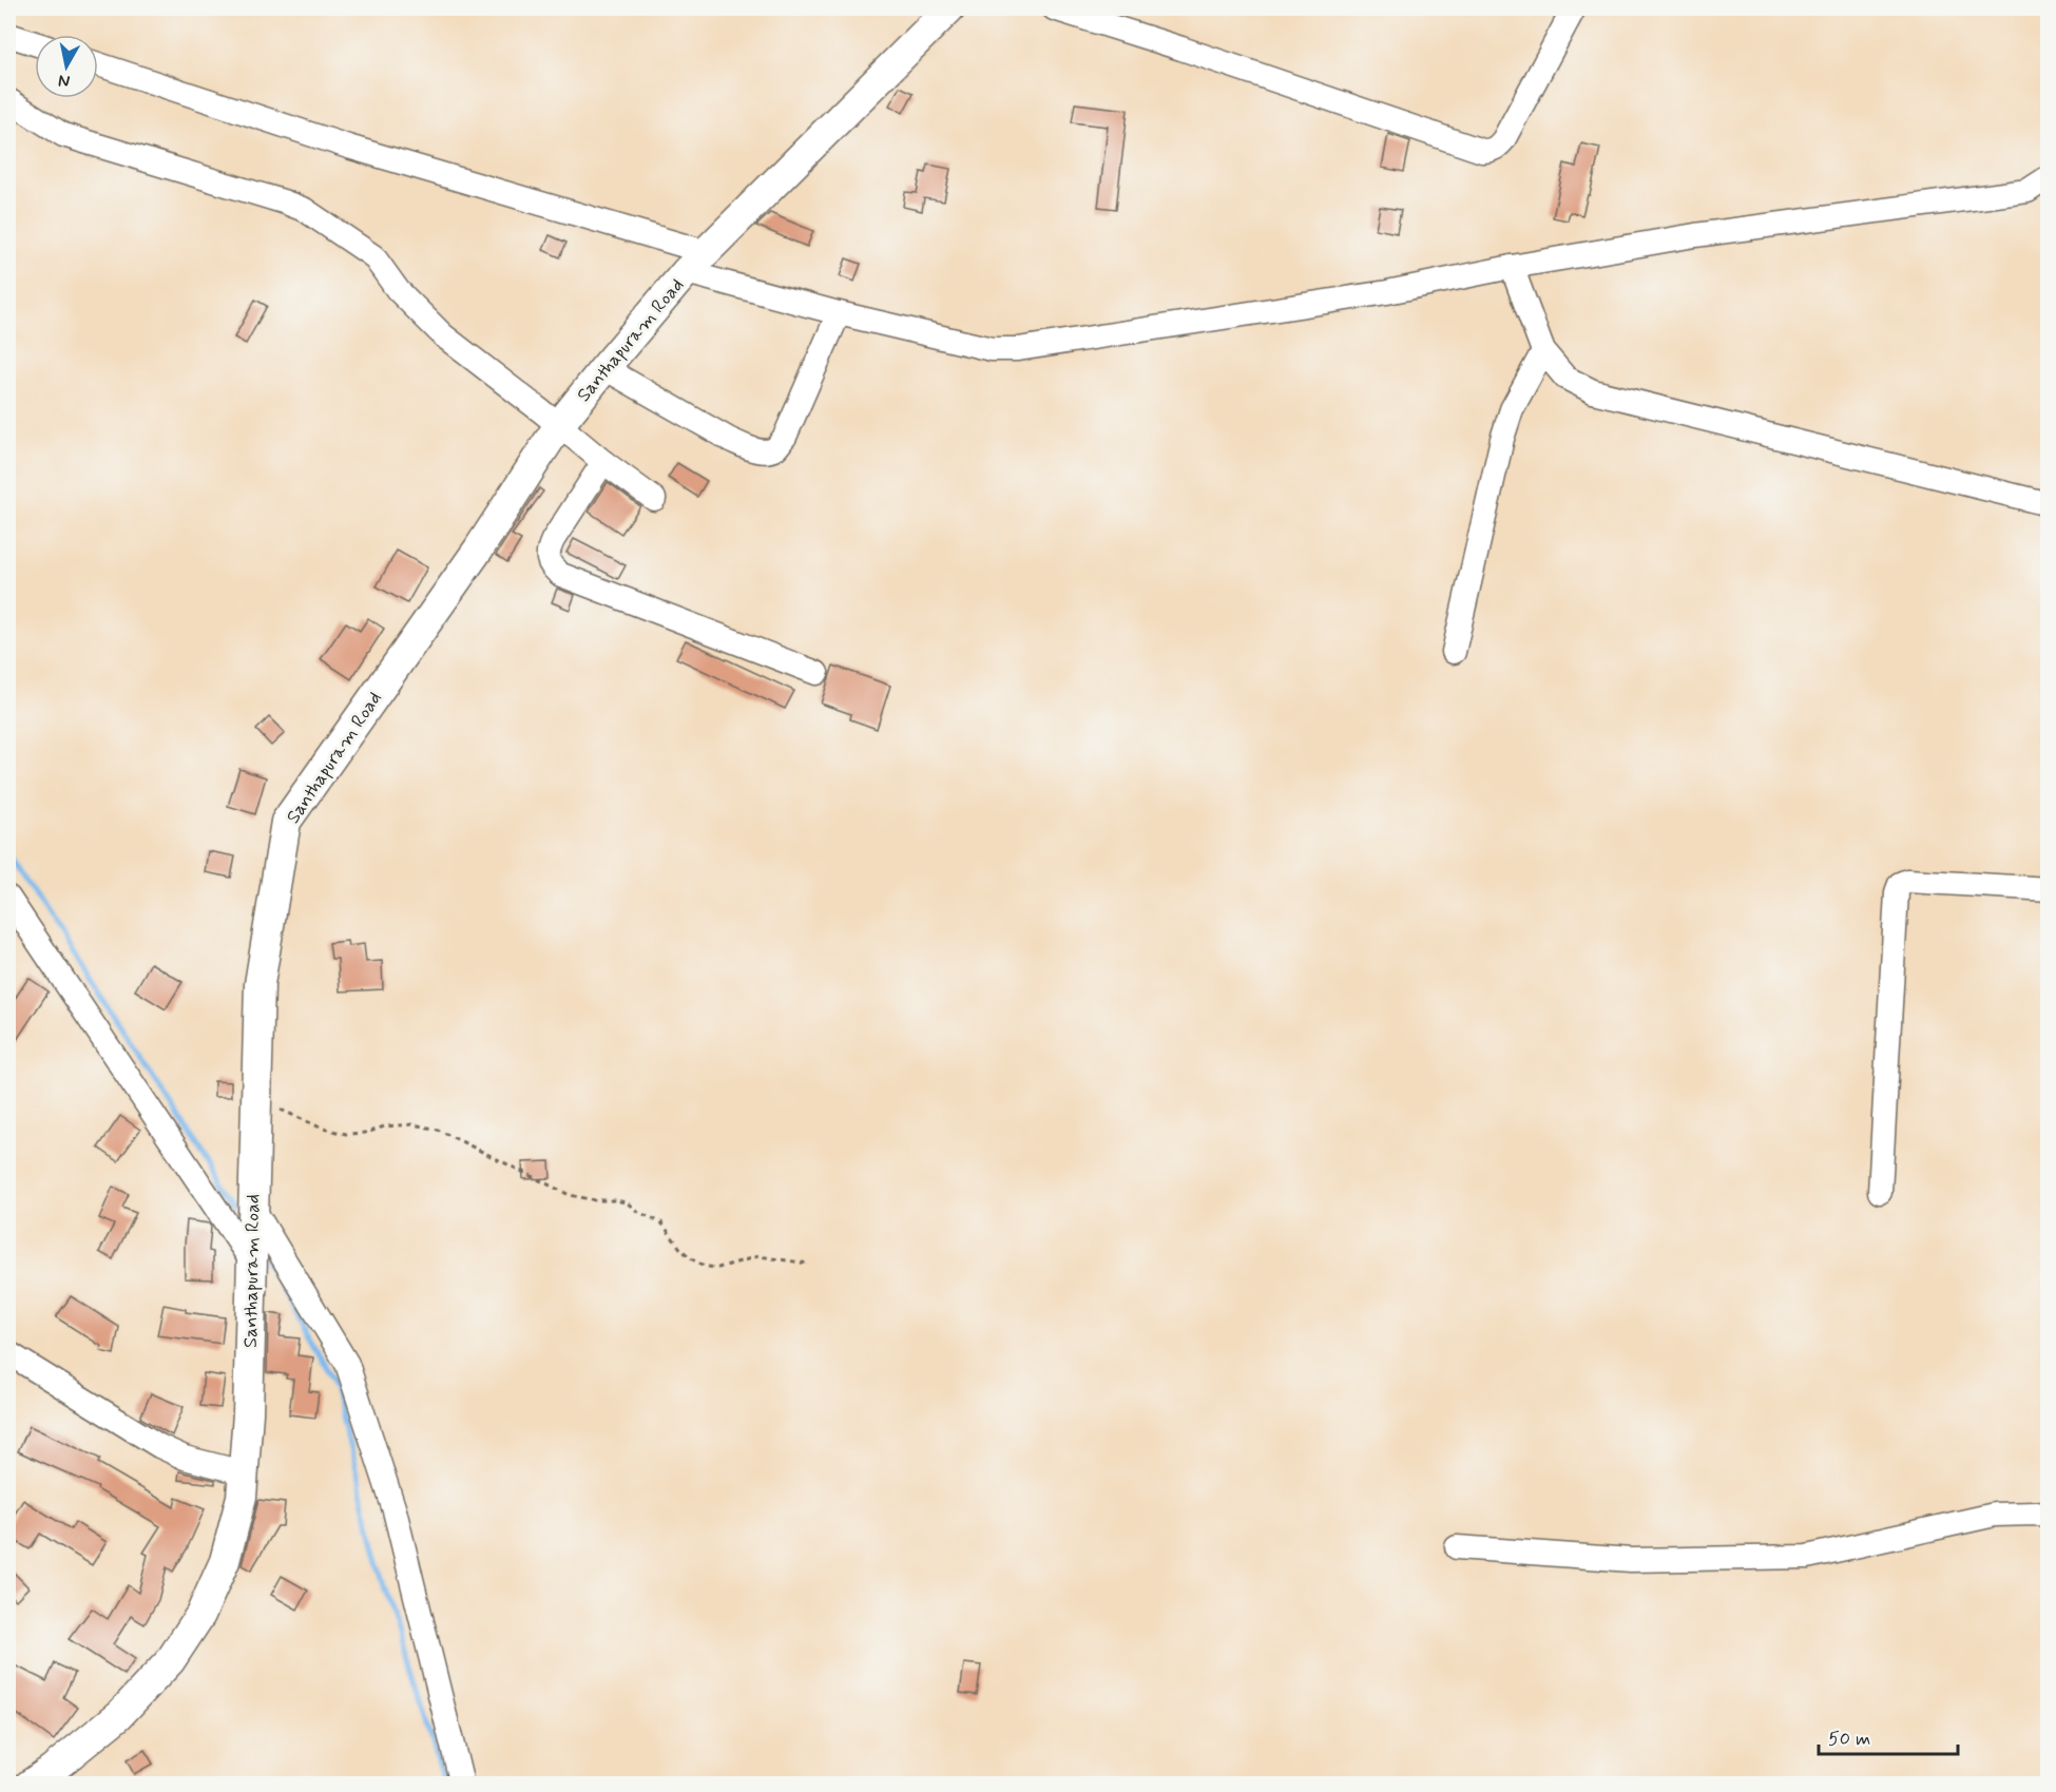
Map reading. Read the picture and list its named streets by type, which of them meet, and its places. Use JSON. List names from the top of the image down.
{
  "streets": {
    "main road": ["Santhapuram Road"]
  },
  "scale_bar": "50 m",
  "north": "bottom"
}
